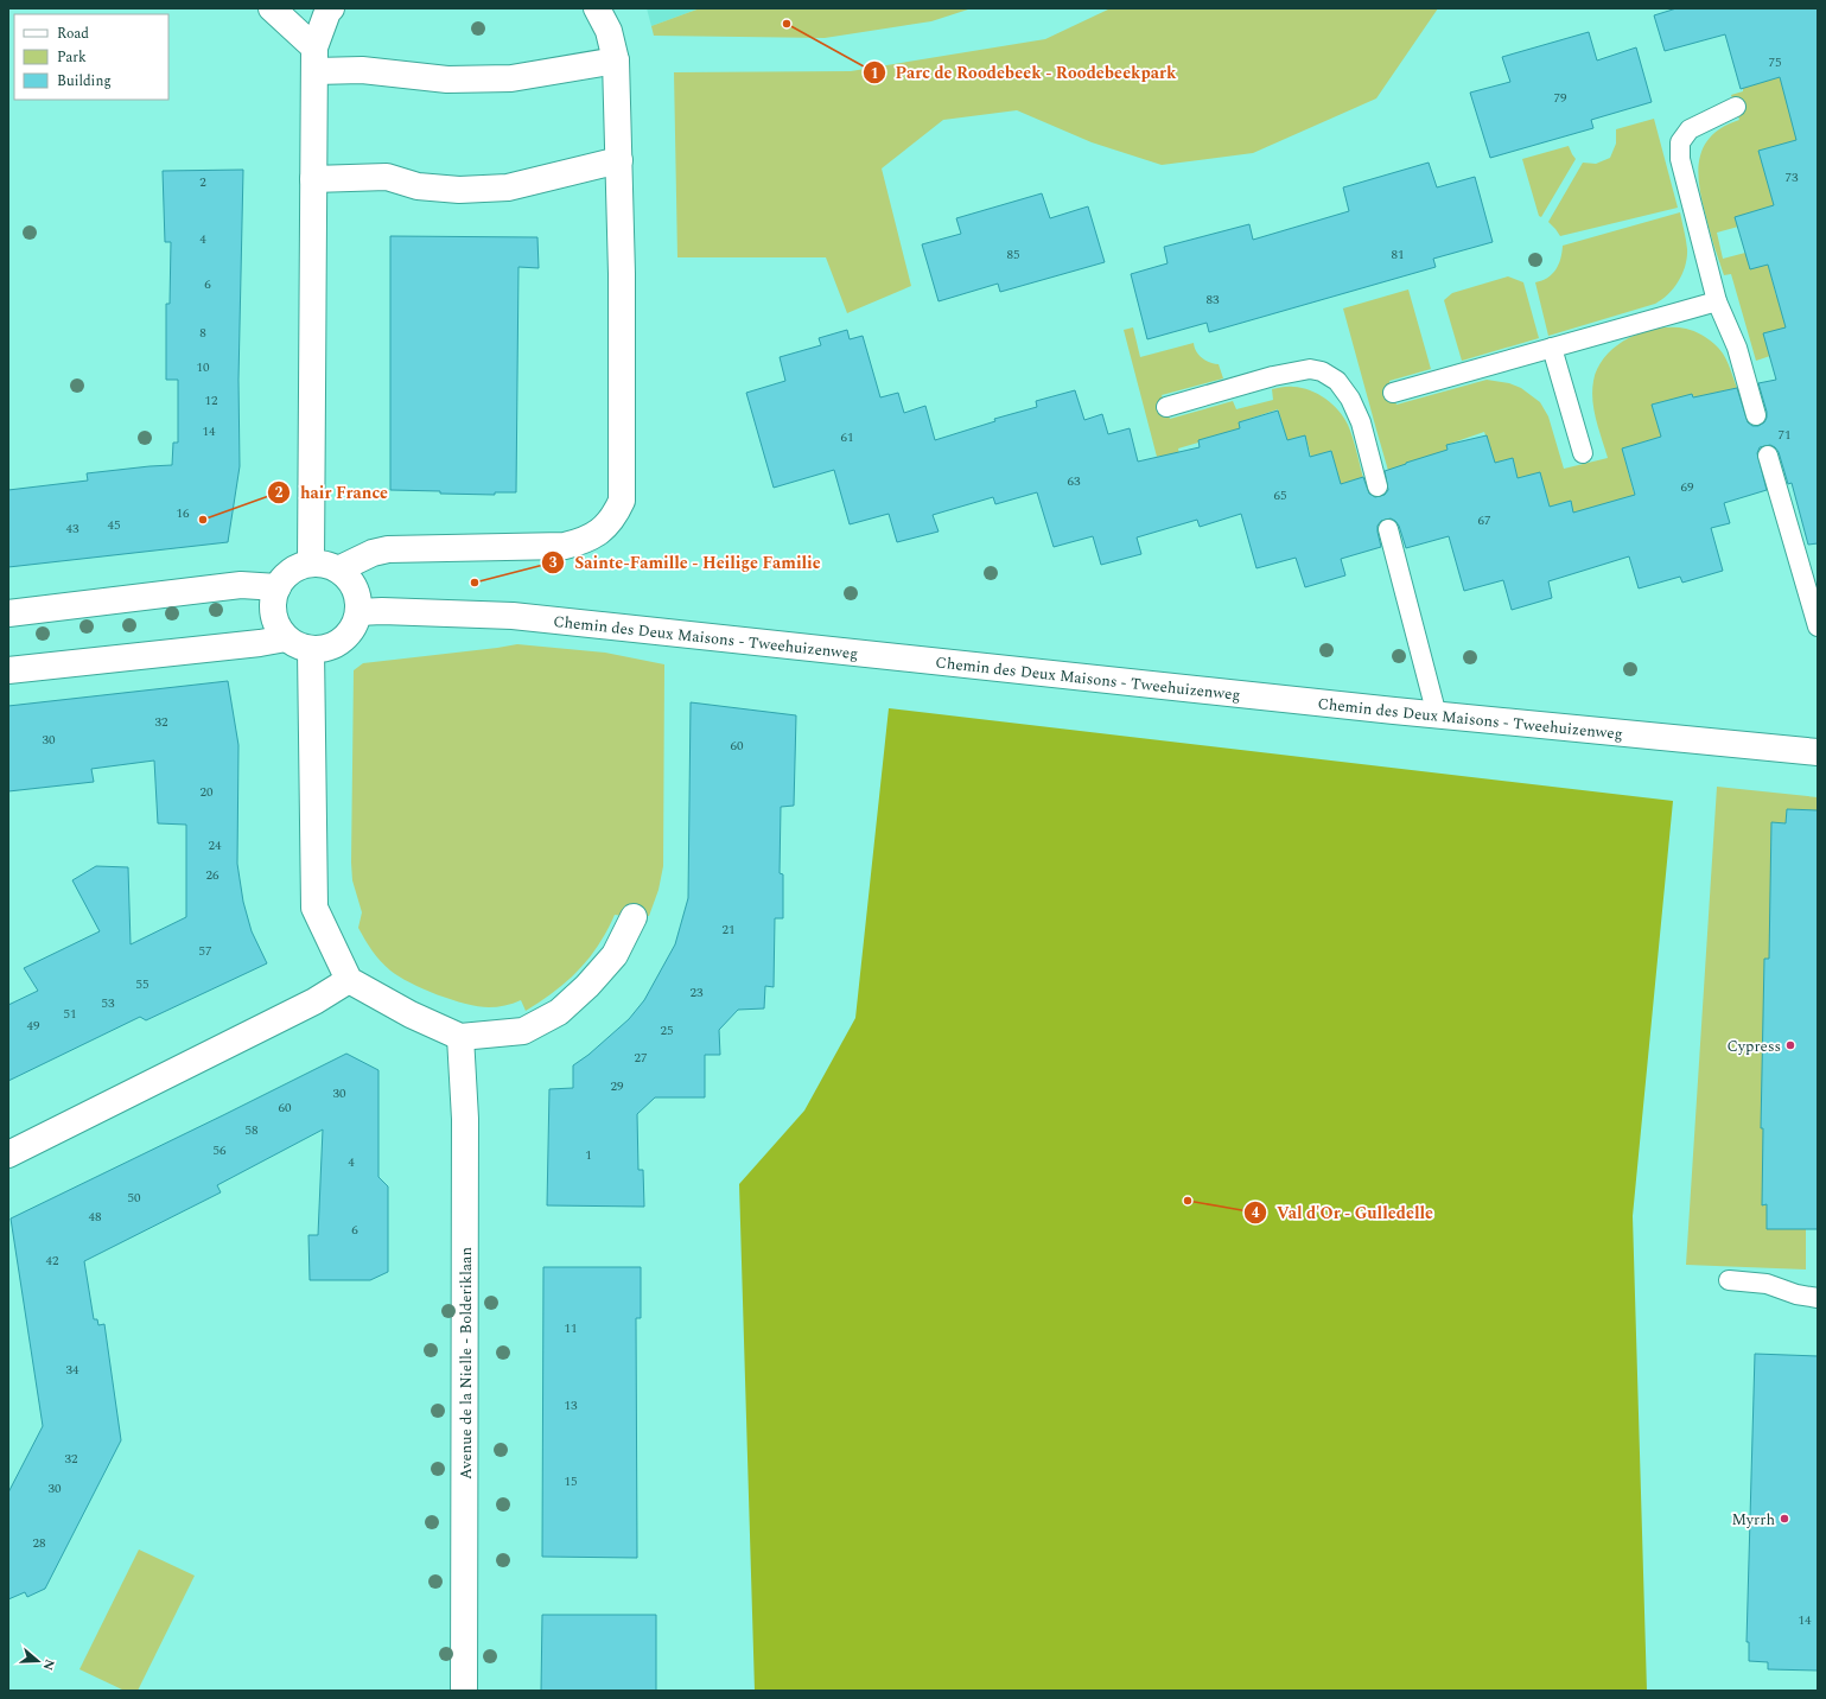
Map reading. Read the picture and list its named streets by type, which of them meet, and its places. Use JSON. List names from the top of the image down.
{
  "streets": {
    "street": ["Chemin des Deux Maisons - Tweehuizenweg", "Avenue de la Nielle - Bolderiklaan"]
  },
  "places": [
    "Parc de Roodebeek - Roodebeekpark",
    "hair France",
    "Sainte-Famille - Heilige Familie",
    "Cypress",
    "Val d'Or - Gulledelle",
    "Myrrh"
  ],
  "house_numbers": [
    "75",
    "79",
    "73",
    "2",
    "4",
    "85",
    "81",
    "6",
    "83",
    "8",
    "10",
    "12",
    "14",
    "71",
    "61",
    "63",
    "69",
    "65",
    "16",
    "67",
    "45",
    "43",
    "32",
    "30",
    "60",
    "20",
    "24",
    "26",
    "21",
    "57",
    "55",
    "23",
    "53",
    "51",
    "49",
    "25",
    "27",
    "29",
    "30",
    "60",
    "58",
    "56",
    "1",
    "4",
    "50",
    "48",
    "6",
    "42",
    "11",
    "34",
    "13",
    "32",
    "15",
    "30",
    "28",
    "14"
  ],
  "legend": ["Road", "Park", "Building"],
  "north": "right"
}
